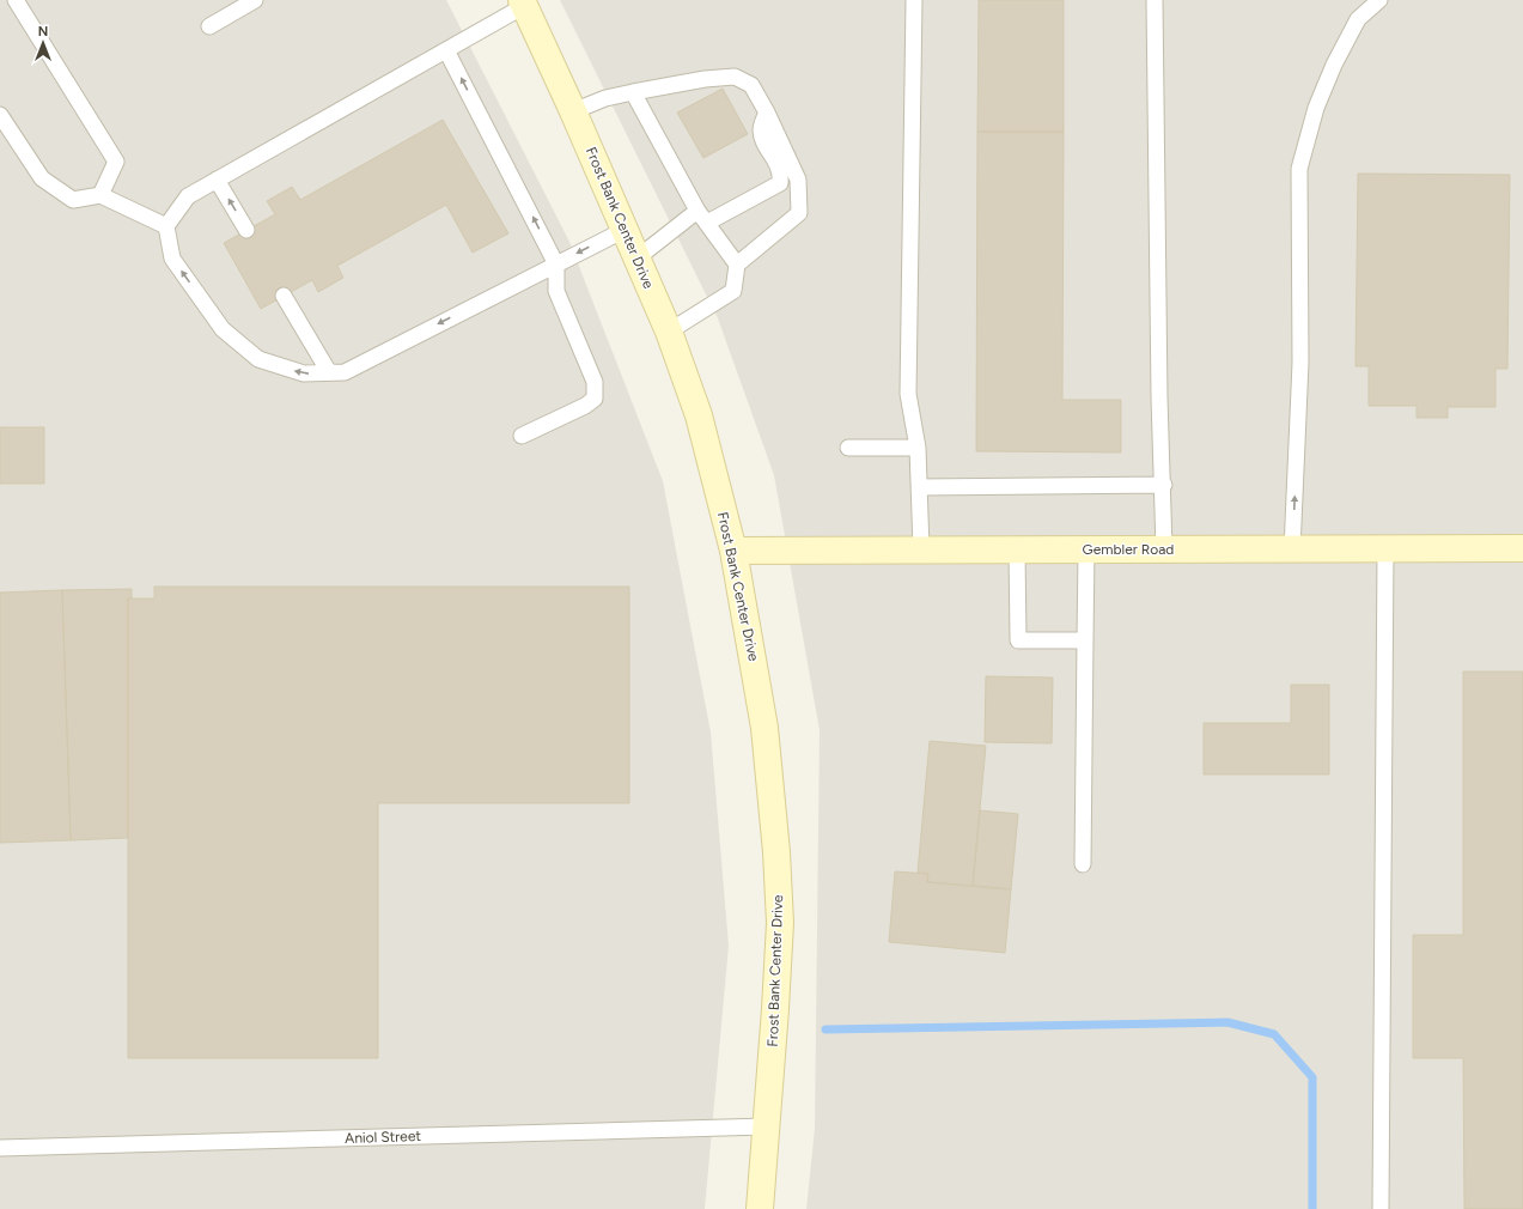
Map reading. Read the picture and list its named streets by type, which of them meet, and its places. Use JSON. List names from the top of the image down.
{
  "streets": {
    "main road": ["Frost Bank Center Drive", "Gembler Road"],
    "lane": ["Aniol Street"]
  },
  "crossings": [
    ["Frost Bank Center Drive", "Gembler Road"],
    ["Frost Bank Center Drive", "Aniol Street"]
  ],
  "north": "top"
}
